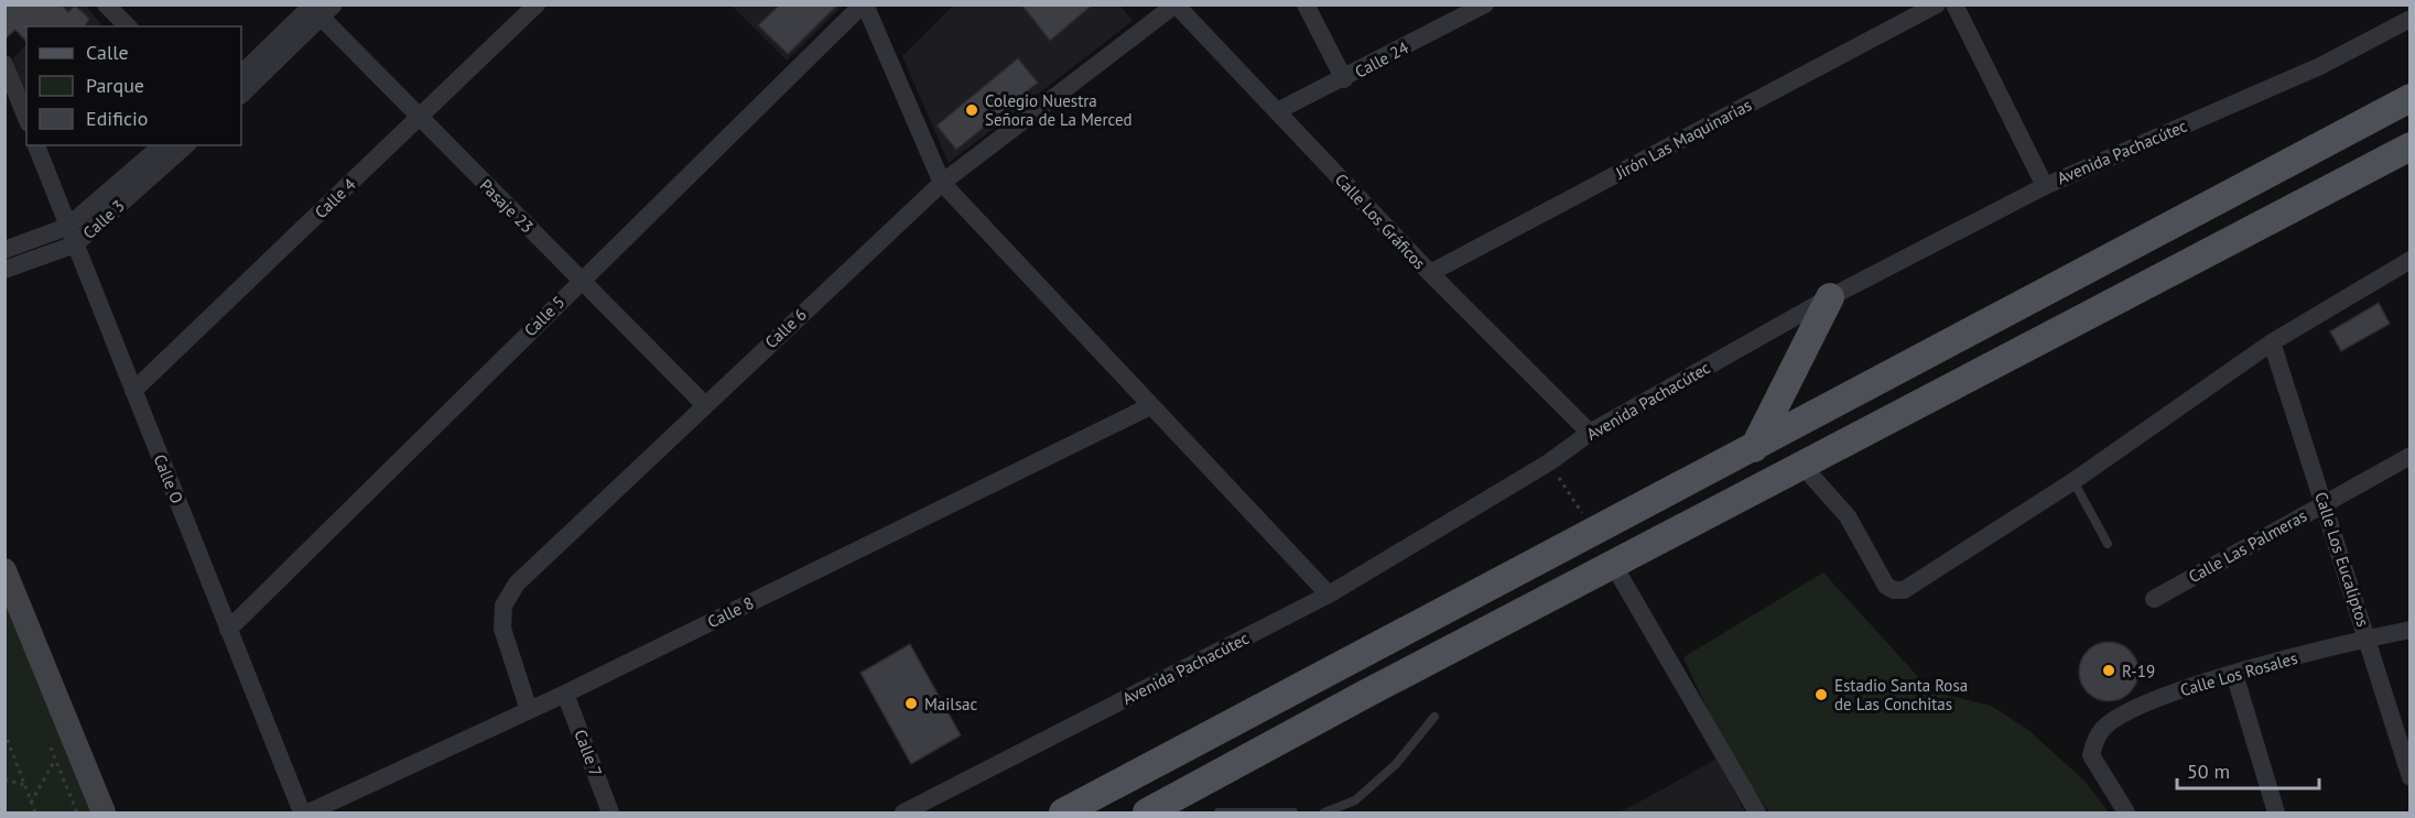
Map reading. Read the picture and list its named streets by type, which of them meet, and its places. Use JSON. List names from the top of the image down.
{
  "streets": {
    "street": [
      "Calle 24",
      "Jirón Las Maquinarias",
      "Avenida Pachacútec",
      "Calle 4",
      "Pasaje 23",
      "Calle 3",
      "Calle Los Gráficos",
      "Calle 5",
      "Calle 6",
      "Calle O",
      "Calle Las Palmeras",
      "Calle Los Eucaliptos",
      "Calle 8",
      "Calle Los Rosales",
      "Calle 7"
    ]
  },
  "crossings": [
    ["Calle 24", "Calle Los Gráficos"],
    ["Jirón Las Maquinarias", "Calle Los Gráficos"],
    ["Avenida Pachacútec", "Calle Los Gráficos"],
    ["Calle 4", "Pasaje 23"],
    ["Calle 4", "Calle O"],
    ["Pasaje 23", "Calle 5"],
    ["Pasaje 23", "Calle 6"],
    ["Calle 3", "Calle O"],
    ["Calle Los Gráficos", "Calle 6"],
    ["Calle 5", "Calle O"],
    ["Calle 6", "Calle 8"],
    ["Calle Las Palmeras", "Calle Los Eucaliptos"],
    ["Calle Los Eucaliptos", "Calle Los Rosales"],
    ["Calle 8", "Calle 7"]
  ],
  "places": [
    "Colegio Nuestra Señora de La Merced",
    "R-19",
    "Estadio Santa Rosa de Las Conchitas",
    "Mailsac"
  ],
  "legend": ["Calle", "Parque", "Edificio"],
  "scale_bar": "50 m"
}
